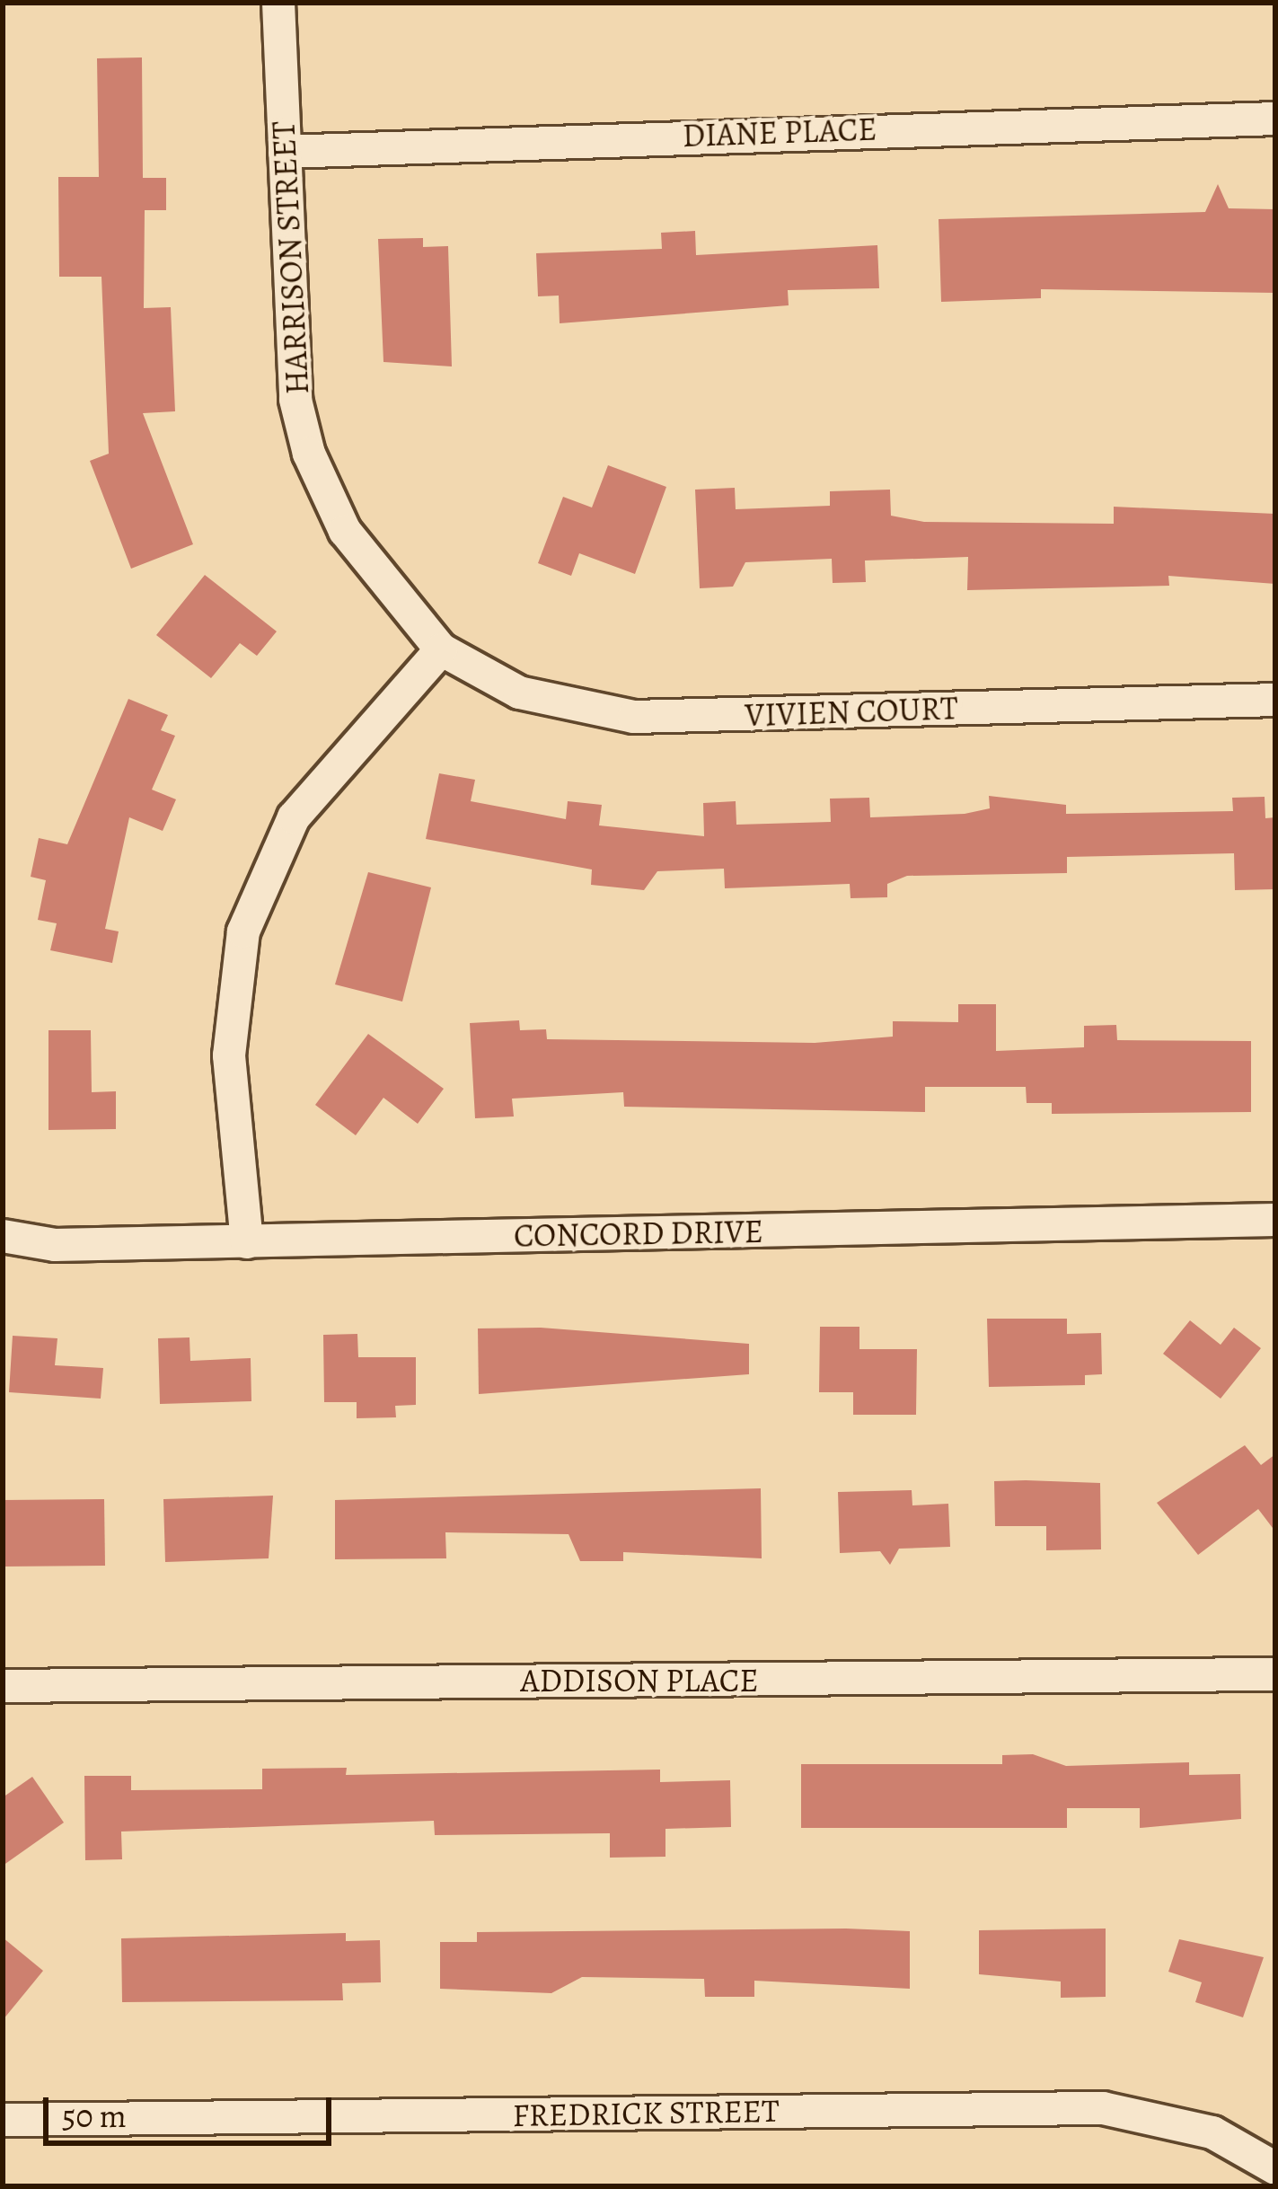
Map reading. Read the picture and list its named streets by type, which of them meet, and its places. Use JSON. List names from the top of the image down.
{
  "streets": {
    "street": [
      "DIANE PLACE",
      "HARRISON STREET",
      "VIVIEN COURT",
      "CONCORD DRIVE",
      "ADDISON PLACE",
      "FREDRICK STREET"
    ]
  },
  "crossings": [
    ["DIANE PLACE", "HARRISON STREET"],
    ["HARRISON STREET", "VIVIEN COURT"]
  ],
  "scale_bar": "50 m"
}
